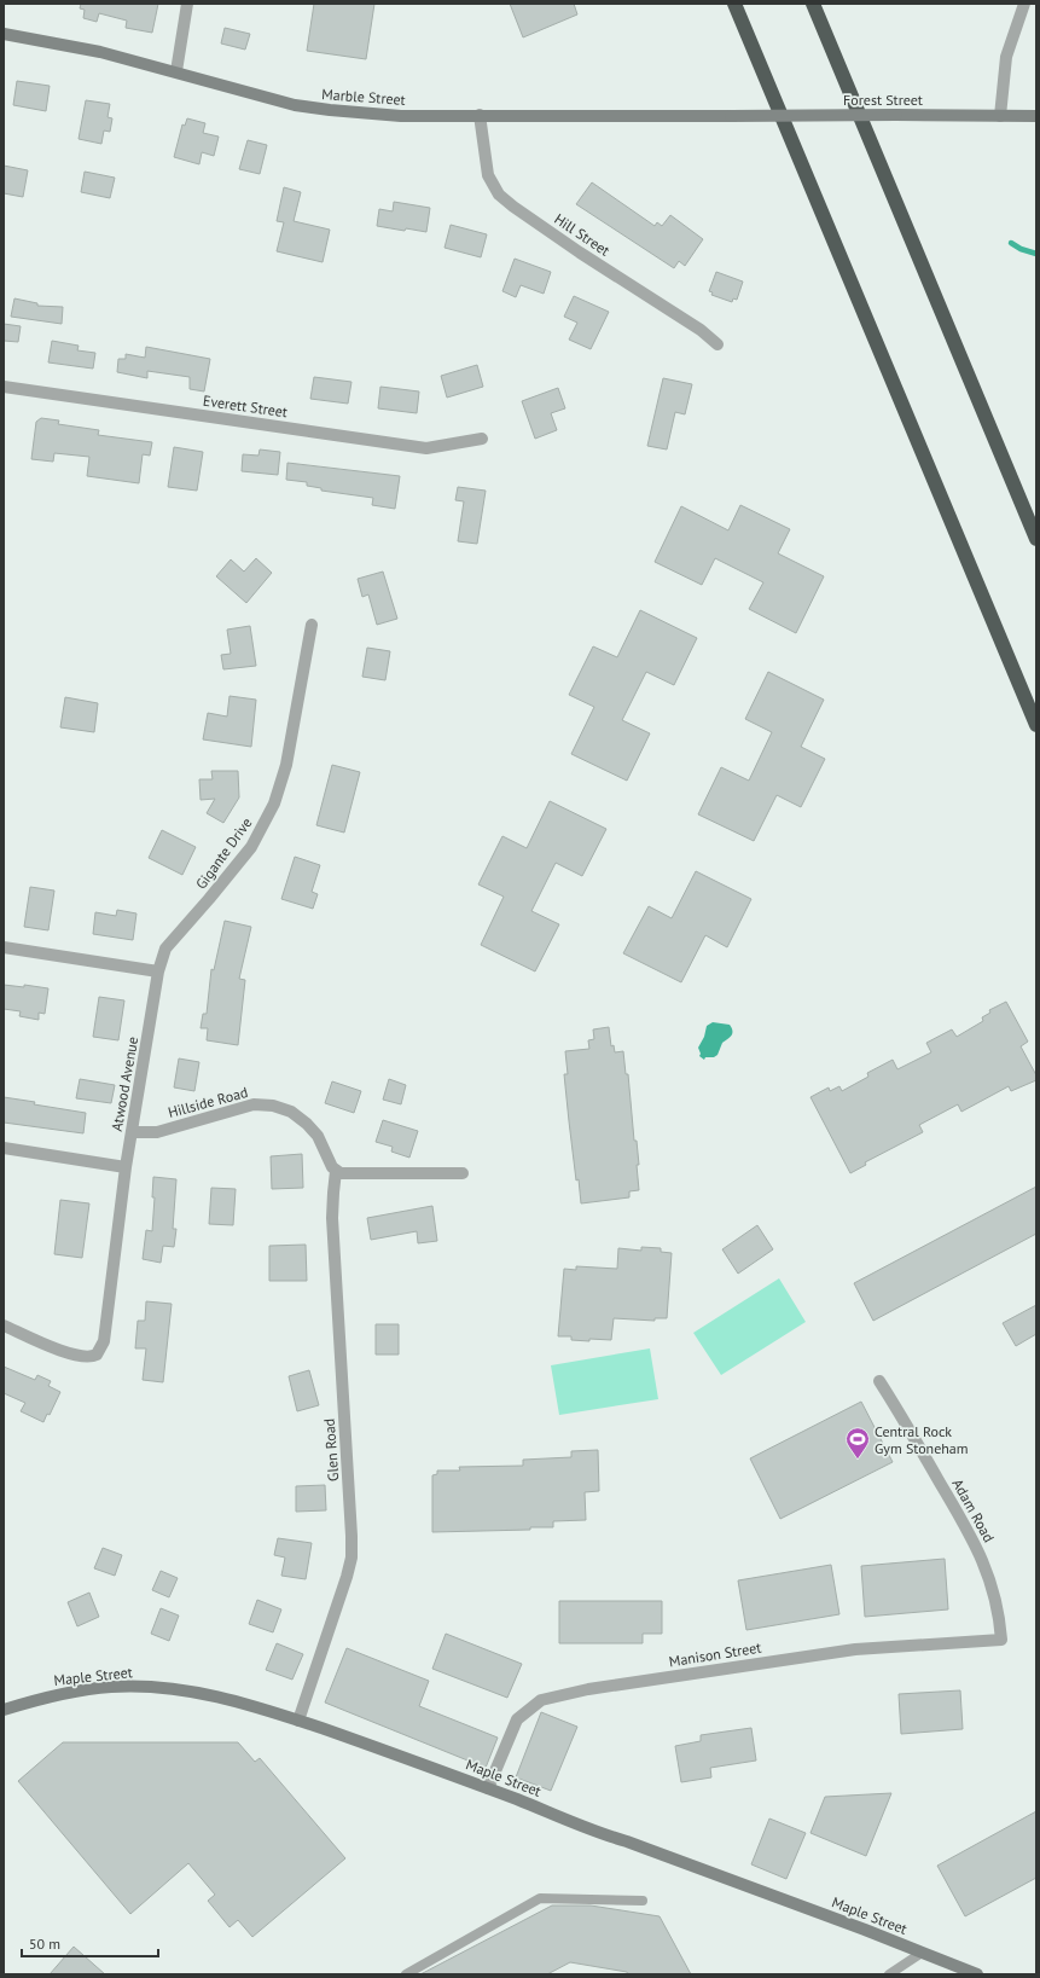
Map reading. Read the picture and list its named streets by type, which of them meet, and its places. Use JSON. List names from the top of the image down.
{
  "streets": {
    "main road": ["Marble Street", "Forest Street", "Maple Street"],
    "street": [
      "Hill Street",
      "Everett Street",
      "Gigante Drive",
      "Atwood Avenue",
      "Hillside Road",
      "Glen Road",
      "Adam Road",
      "Manison Street"
    ]
  },
  "crossings": [
    ["Marble Street", "Forest Street"],
    ["Marble Street", "Hill Street"],
    ["Gigante Drive", "Atwood Avenue"],
    ["Atwood Avenue", "Hillside Road"],
    ["Hillside Road", "Glen Road"],
    ["Glen Road", "Maple Street"],
    ["Adam Road", "Manison Street"],
    ["Manison Street", "Maple Street"]
  ],
  "places": {
    "sports": ["Central Rock Gym Stoneham"]
  },
  "scale_bar": "50 m"
}
